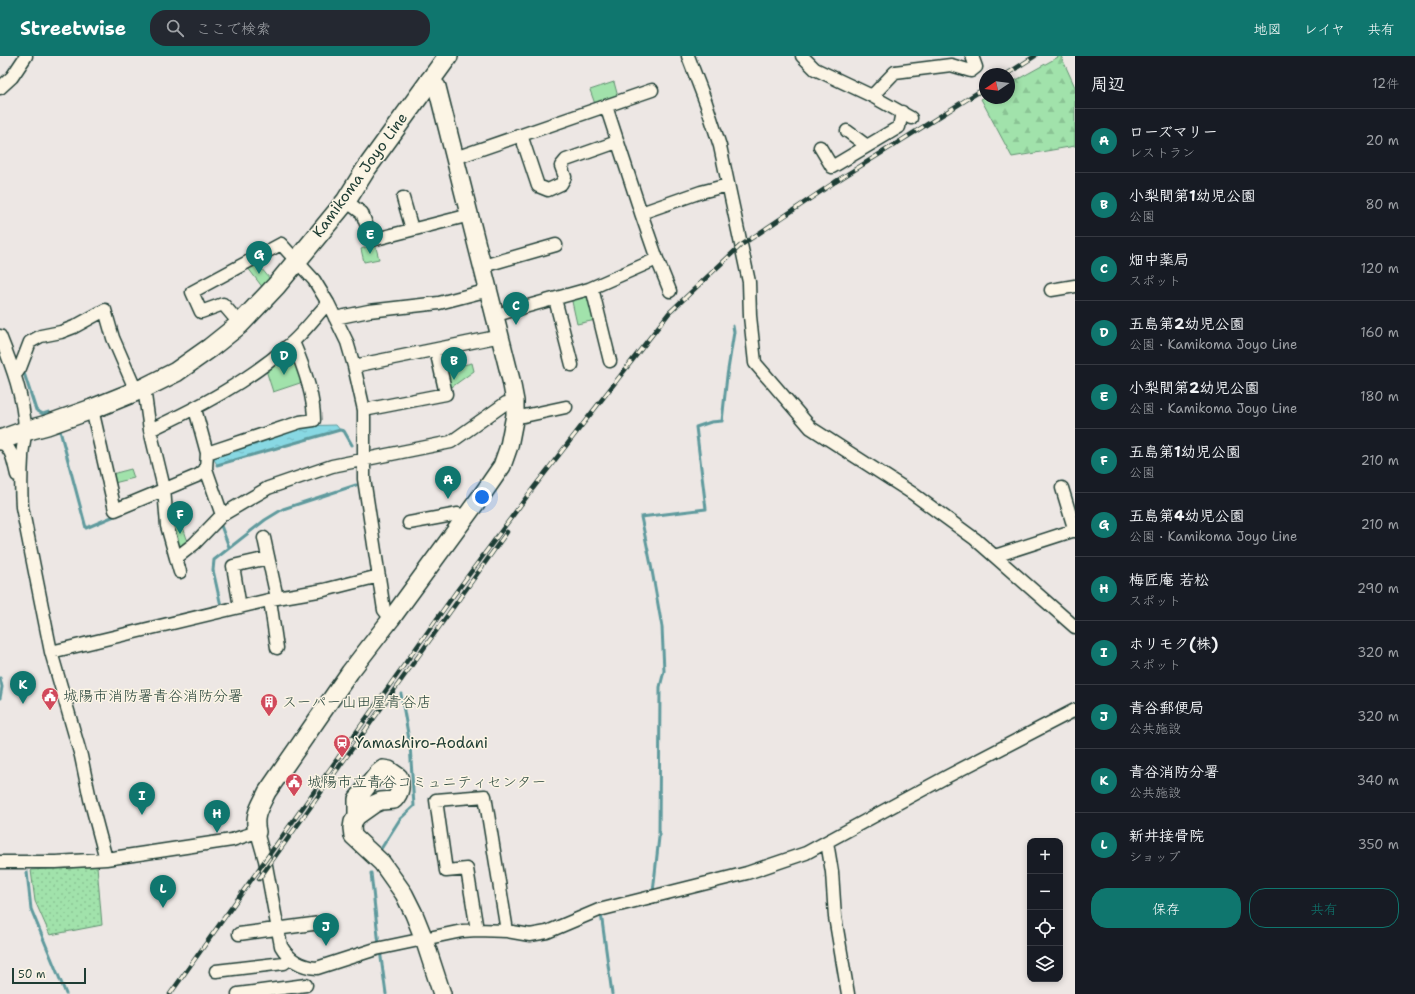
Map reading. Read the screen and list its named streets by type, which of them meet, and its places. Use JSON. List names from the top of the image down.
{
  "streets": {
    "main road": ["Kamikoma Joyo Line"]
  },
  "places": {
    "public building": ["城陽市消防署青谷消防分署", "城陽市立青谷コミュニティセンター"],
    "building": ["スーパー山田屋青谷店"],
    "station": ["Yamashiro-Aodani"]
  },
  "scale_bar": "50 m",
  "north": "left",
  "page": {
    "header": "Streetwise",
    "search": "ここで検索",
    "nav": ["地図", "レイヤ", "共有"],
    "heading": ["周辺", "12件"],
    "list": [
      {
        "mark": "A",
        "name": "ローズマリー",
        "note": "レストラン",
        "value": "20 m"
      },
      {
        "mark": "B",
        "name": "小梨間第1幼児公園",
        "note": "公園",
        "value": "80 m"
      },
      {
        "mark": "C",
        "name": "畑中薬局",
        "note": "スポット",
        "value": "120 m"
      },
      {
        "mark": "D",
        "name": "五島第2幼児公園",
        "note": "公園 · Kamikoma Joyo Line",
        "value": "160 m"
      },
      {
        "mark": "E",
        "name": "小梨間第2幼児公園",
        "note": "公園 · Kamikoma Joyo Line",
        "value": "180 m"
      },
      {
        "mark": "F",
        "name": "五島第1幼児公園",
        "note": "公園",
        "value": "210 m"
      },
      {
        "mark": "G",
        "name": "五島第4幼児公園",
        "note": "公園 · Kamikoma Joyo Line",
        "value": "210 m"
      },
      {
        "mark": "H",
        "name": "梅匠庵 若松",
        "note": "スポット",
        "value": "290 m"
      },
      {
        "mark": "I",
        "name": "ホリモク(株)",
        "note": "スポット",
        "value": "320 m"
      },
      {
        "mark": "J",
        "name": "青谷郵便局",
        "note": "公共施設",
        "value": "320 m"
      },
      {
        "mark": "K",
        "name": "青谷消防分署",
        "note": "公共施設",
        "value": "340 m"
      },
      {
        "mark": "L",
        "name": "新井接骨院",
        "note": "ショップ",
        "value": "350 m"
      }
    ],
    "pins": [
      "E",
      "G",
      "C",
      "D",
      "B",
      "A",
      "F",
      "K",
      "I",
      "H",
      "L",
      "J"
    ],
    "map_buttons": ["+", "−"],
    "buttons": ["保存", "共有"],
    "scale": "50 m"
  }
}
